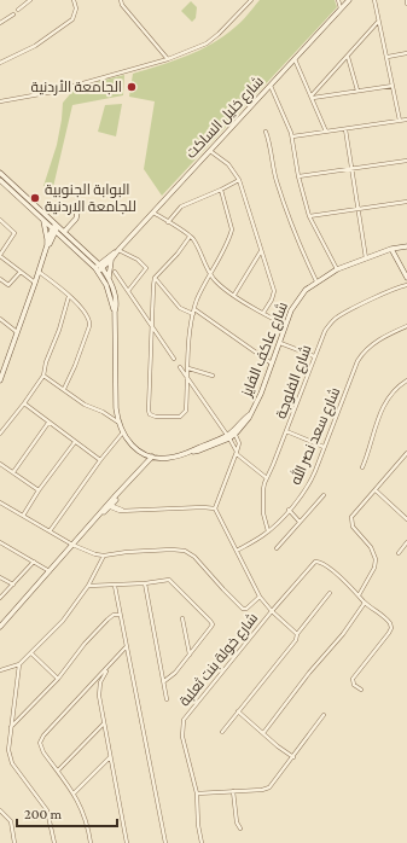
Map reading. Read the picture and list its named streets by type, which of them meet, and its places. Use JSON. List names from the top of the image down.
{
  "streets": {
    "main road": ["شارع خليل الساكت", "شارع عاكف الفايز"],
    "street": ["شارع الفلوجة", "شارع سعد نصر الله", "شارع خولة بنت ثعلبة"]
  },
  "crossings": [
    ["شارع الفلوجة", "شارع سعد نصر الله"]
  ],
  "places": ["الجامعة الأردنية", "البوابة الجنوبية للجامعة الاردنية"],
  "scale_bar": "200 m"
}
